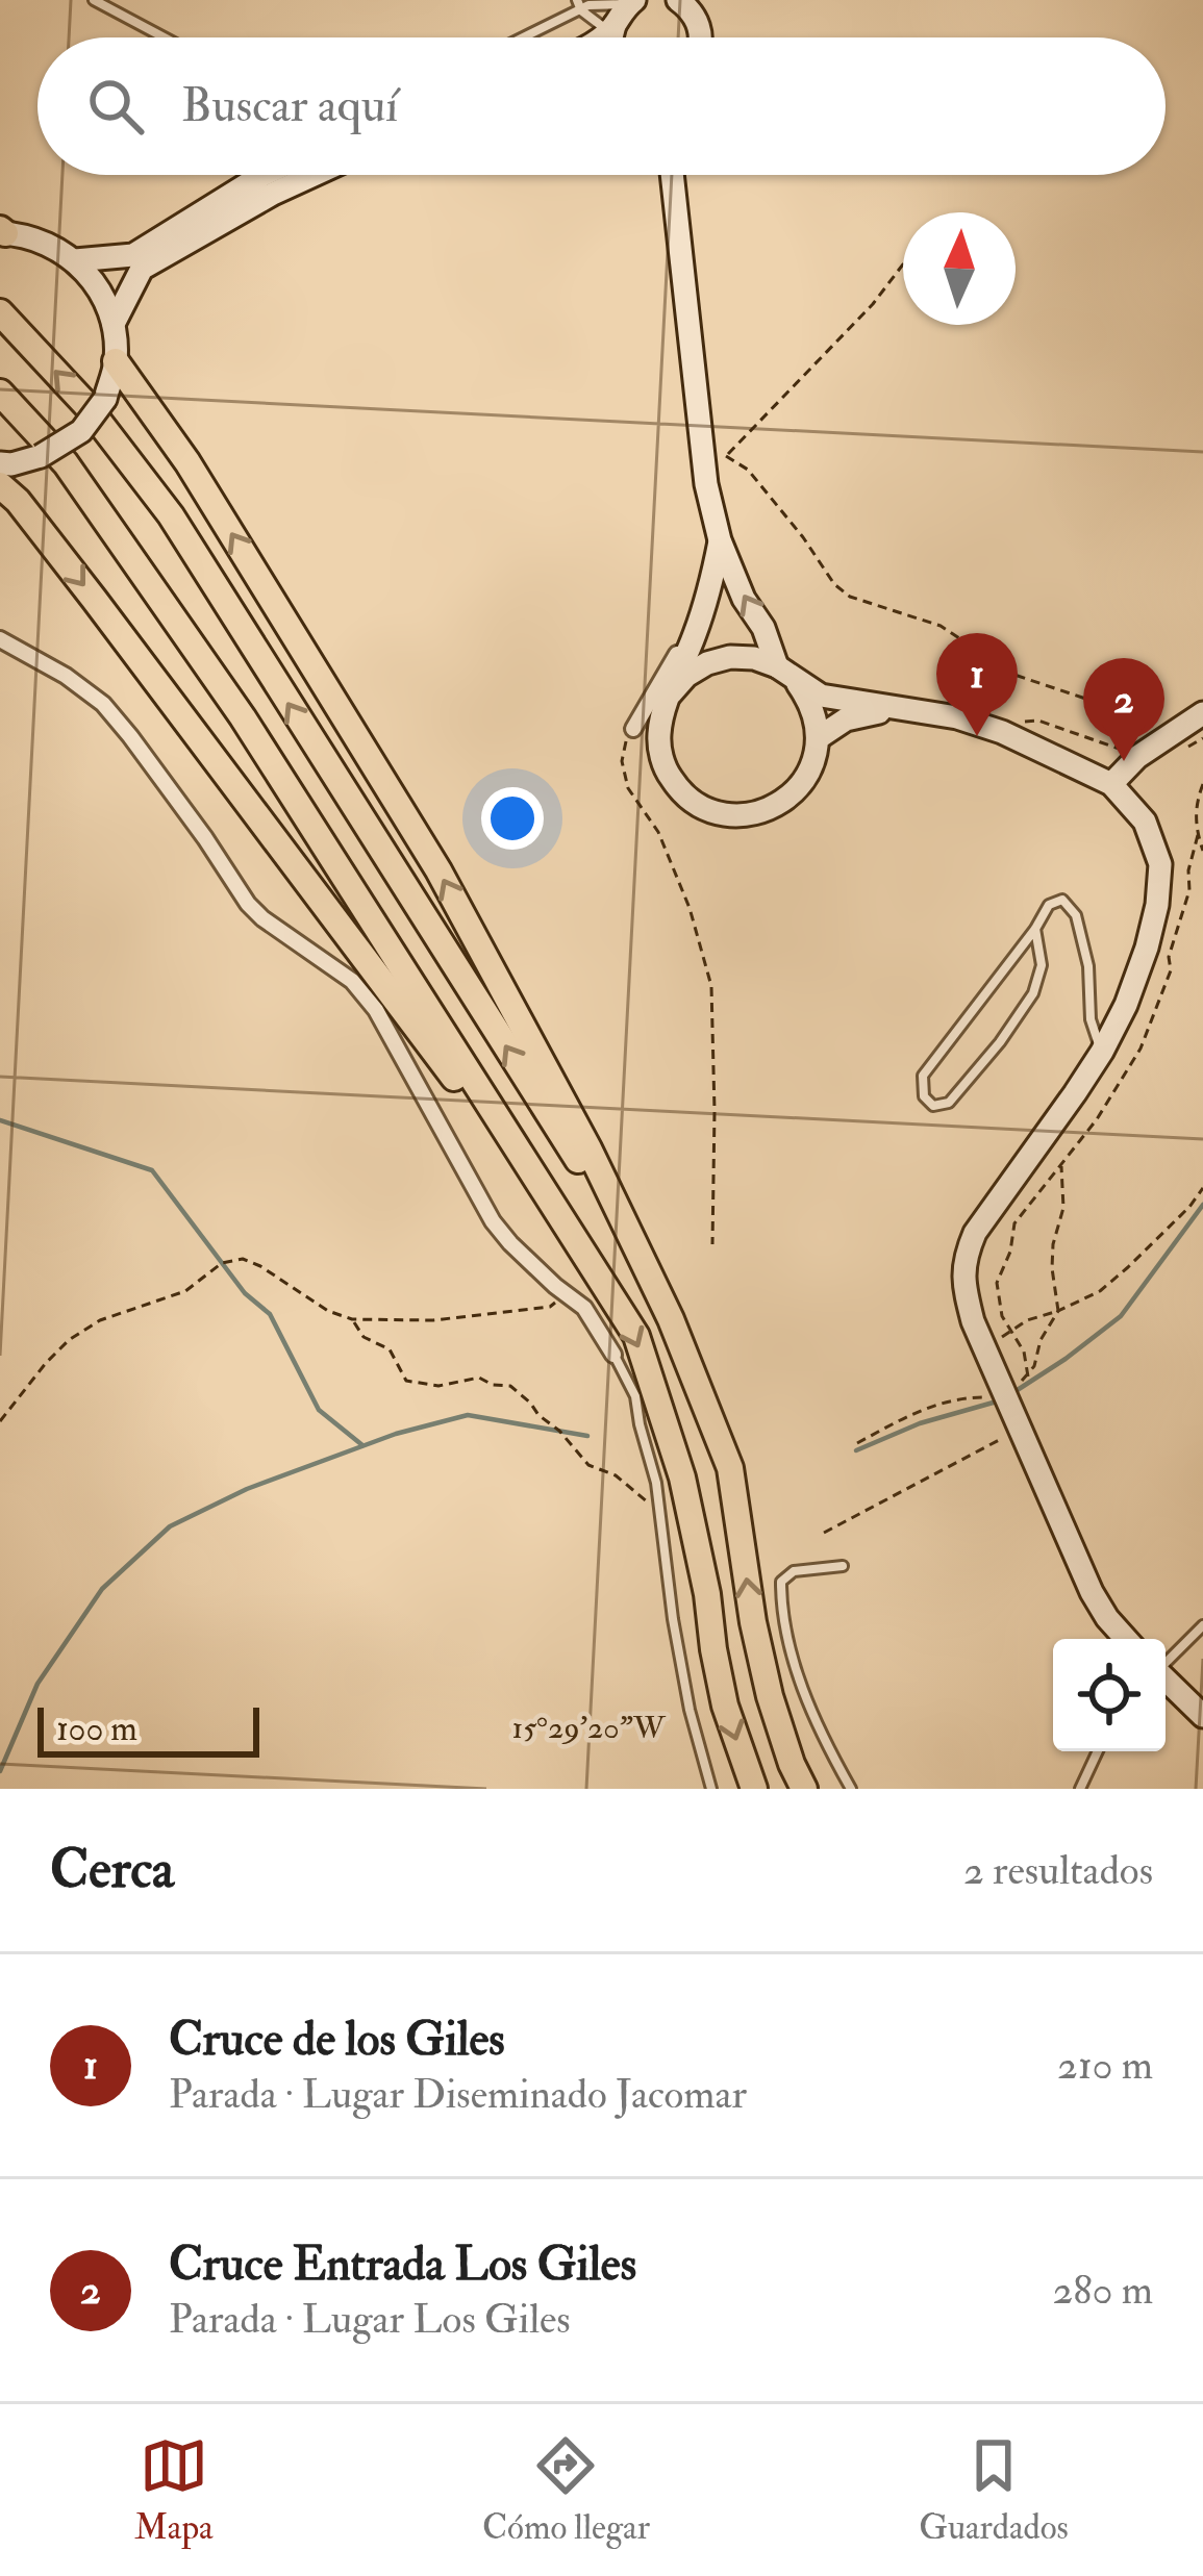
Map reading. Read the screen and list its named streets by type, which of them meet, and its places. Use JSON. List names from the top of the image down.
{
  "scale_bar": "100 m",
  "north": "top",
  "page": {
    "search": "Buscar aquí",
    "pins": ["1", "2"],
    "scale": "100 m",
    "heading": ["Cerca", "2 resultados"],
    "list": [
      {
        "mark": "1",
        "name": "Cruce de los Giles",
        "note": "Parada · Lugar Diseminado Jacomar",
        "value": "210 m"
      },
      {
        "mark": "2",
        "name": "Cruce Entrada Los Giles",
        "note": "Parada · Lugar Los Giles",
        "value": "280 m"
      }
    ],
    "nav": ["Mapa", "Cómo llegar", "Guardados"]
  },
  "coordinates": ["15°29'20\"W"]
}
